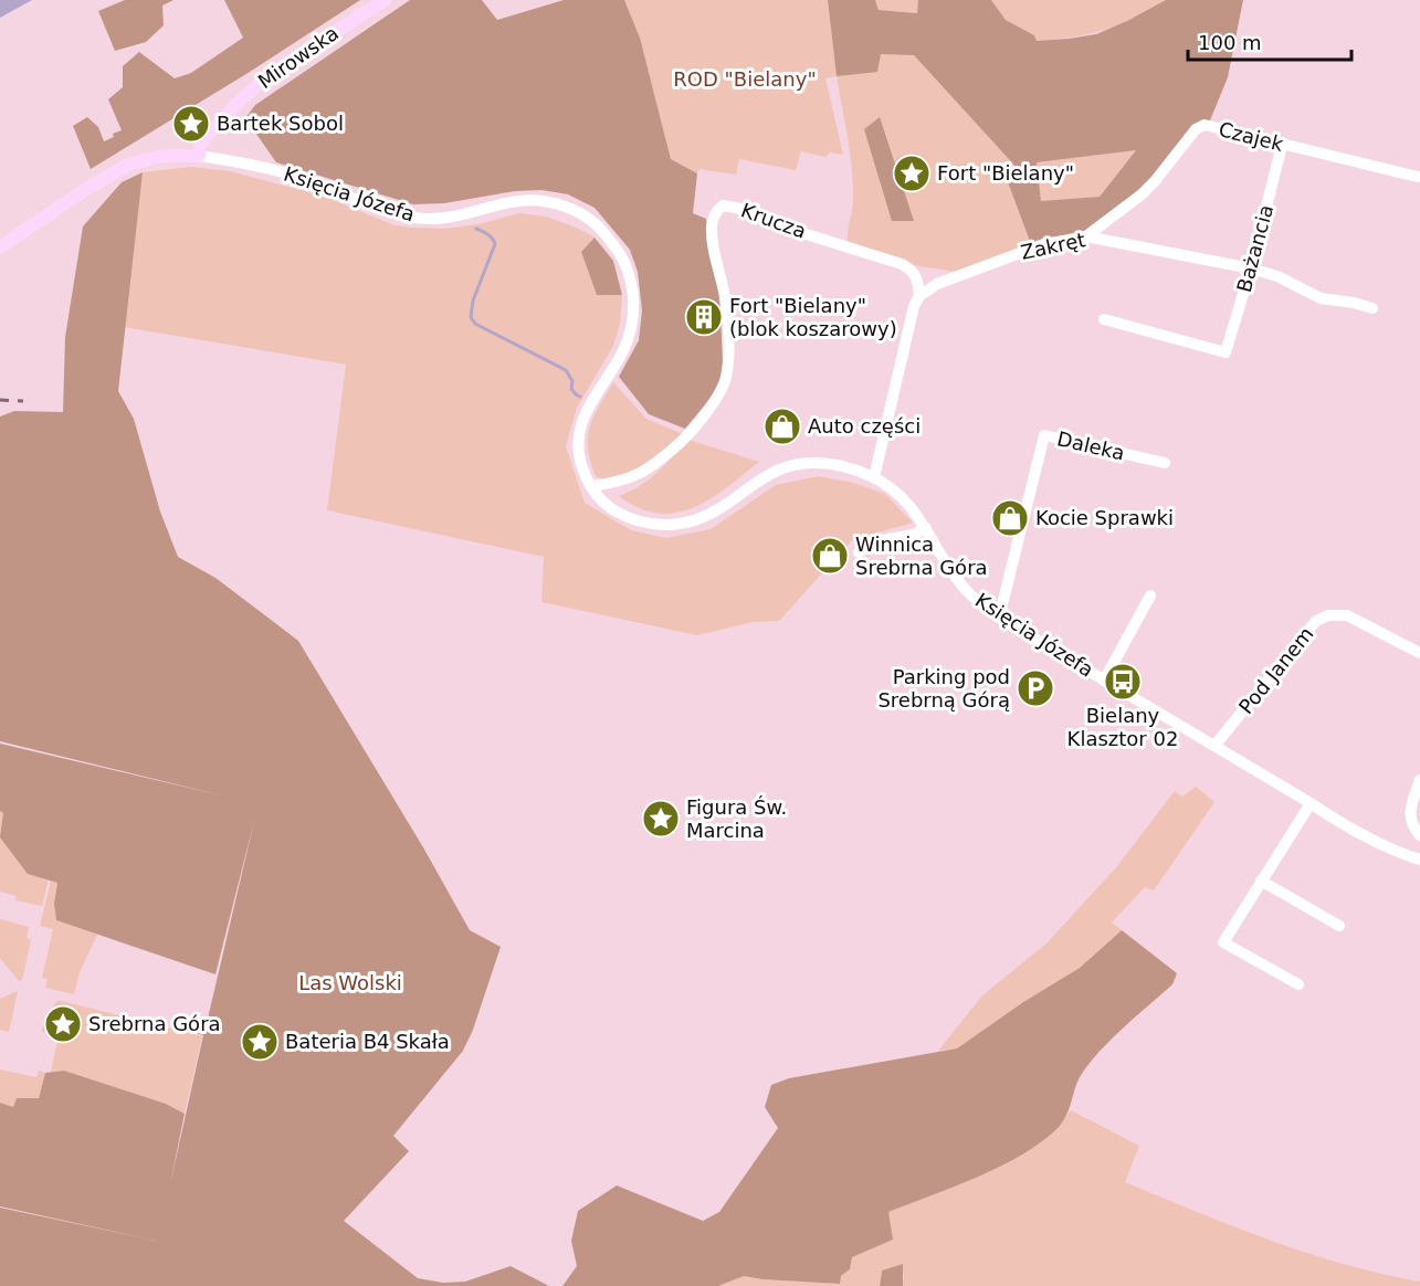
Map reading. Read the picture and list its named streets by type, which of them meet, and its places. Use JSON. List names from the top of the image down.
{
  "streets": {
    "main road": ["Mirowska", "Księcia Józefa"],
    "street": [
      "Czajek",
      "Krucza",
      "Zakręt",
      "Bażancia",
      "Daleka",
      "Pod Janem"
    ]
  },
  "crossings": [
    ["Mirowska", "Księcia Józefa"],
    ["Czajek", "Zakręt"],
    ["Czajek", "Bażancia"],
    ["Księcia Józefa", "Krucza"],
    ["Księcia Józefa", "Daleka"],
    ["Księcia Józefa", "Pod Janem"],
    ["Krucza", "Zakręt"],
    ["Zakręt", "Bażancia"]
  ],
  "parks": ["ROD \"Bielany\"", "Las Wolski"],
  "places": {
    "place": [
      "Bartek Sobol",
      "Fort \"Bielany\"",
      "Figura Św. Marcina",
      "Srebrna Góra",
      "Bateria B4 Skała"
    ],
    "building": ["Fort \"Bielany\" (blok koszarowy)"],
    "shop": ["Auto części", "Kocie Sprawki", "Winnica Srebrna Góra"],
    "bus stop": ["Bielany Klasztor 02"],
    "parking": ["Parking pod Srebrną Górą"]
  },
  "scale_bar": "100 m"
}
